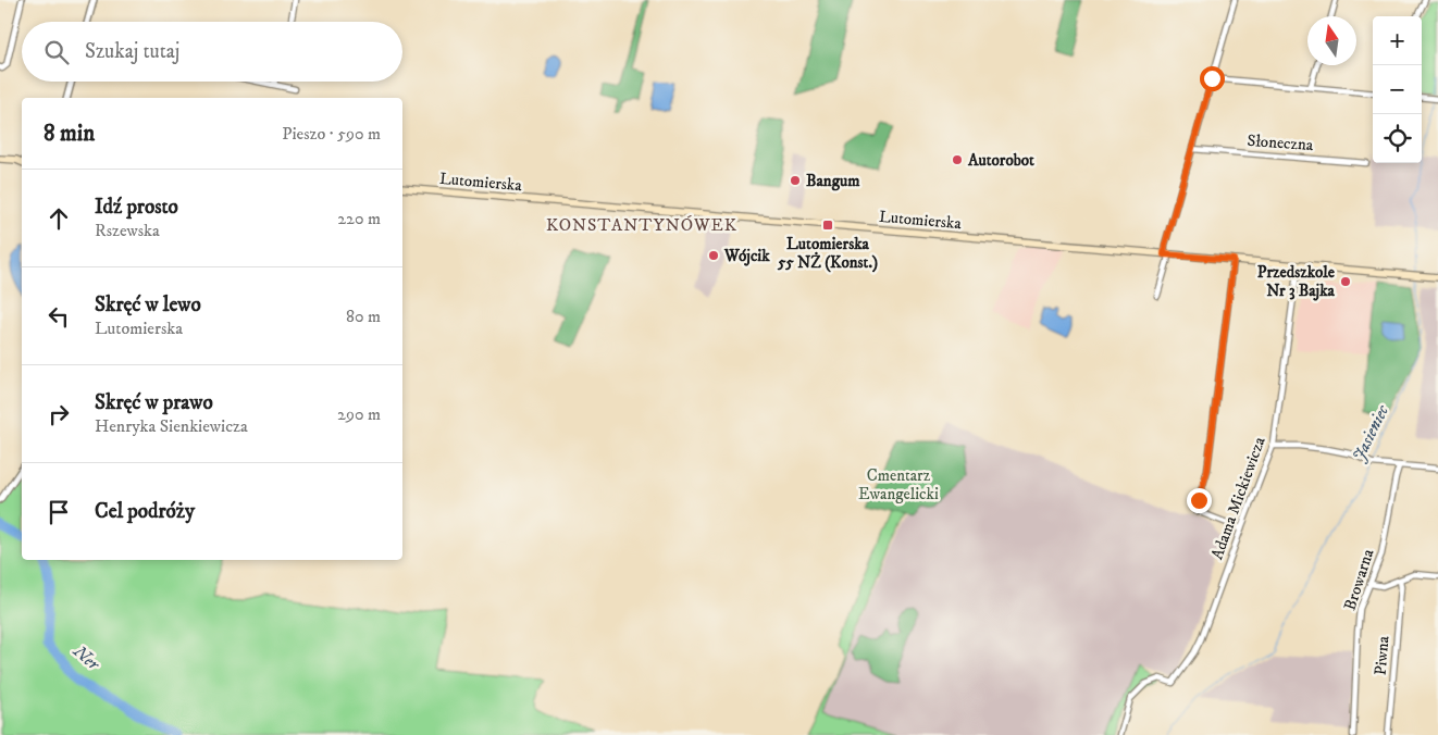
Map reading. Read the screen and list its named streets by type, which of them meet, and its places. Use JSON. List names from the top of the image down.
{
  "streets": {
    "main road": ["Lutomierska"],
    "street": [
      "Słoneczna",
      "Adama Mickiewicza",
      "Browarna",
      "Piwna"
    ]
  },
  "crossings": [
    ["Lutomierska", "Adama Mickiewicza"]
  ],
  "districts": ["KONSTANTYNÓWEK"],
  "water": ["Jasieniec", "Ner"],
  "parks": ["Cmentarz Ewangelicki"],
  "places": {
    "other": [
      "Autorobot",
      "Bangum",
      "Wójcik",
      "Przedszkole Nr 3 Bajka"
    ],
    "transit": ["Lutomierska 55 NŻ (Konst.)"]
  },
  "north": "top",
  "page": {
    "map_buttons": ["+", "−"],
    "search": "Szukaj tutaj",
    "heading": ["8 min", "Pieszo · 590 m"],
    "list": [
      ["Idź prosto", "Rszewska", "220 m"],
      ["Skręć w lewo", "Lutomierska", "80 m"],
      ["Skręć w prawo", "Henryka Sienkiewicza", "290 m"],
      "Cel podróży"
    ]
  }
}
